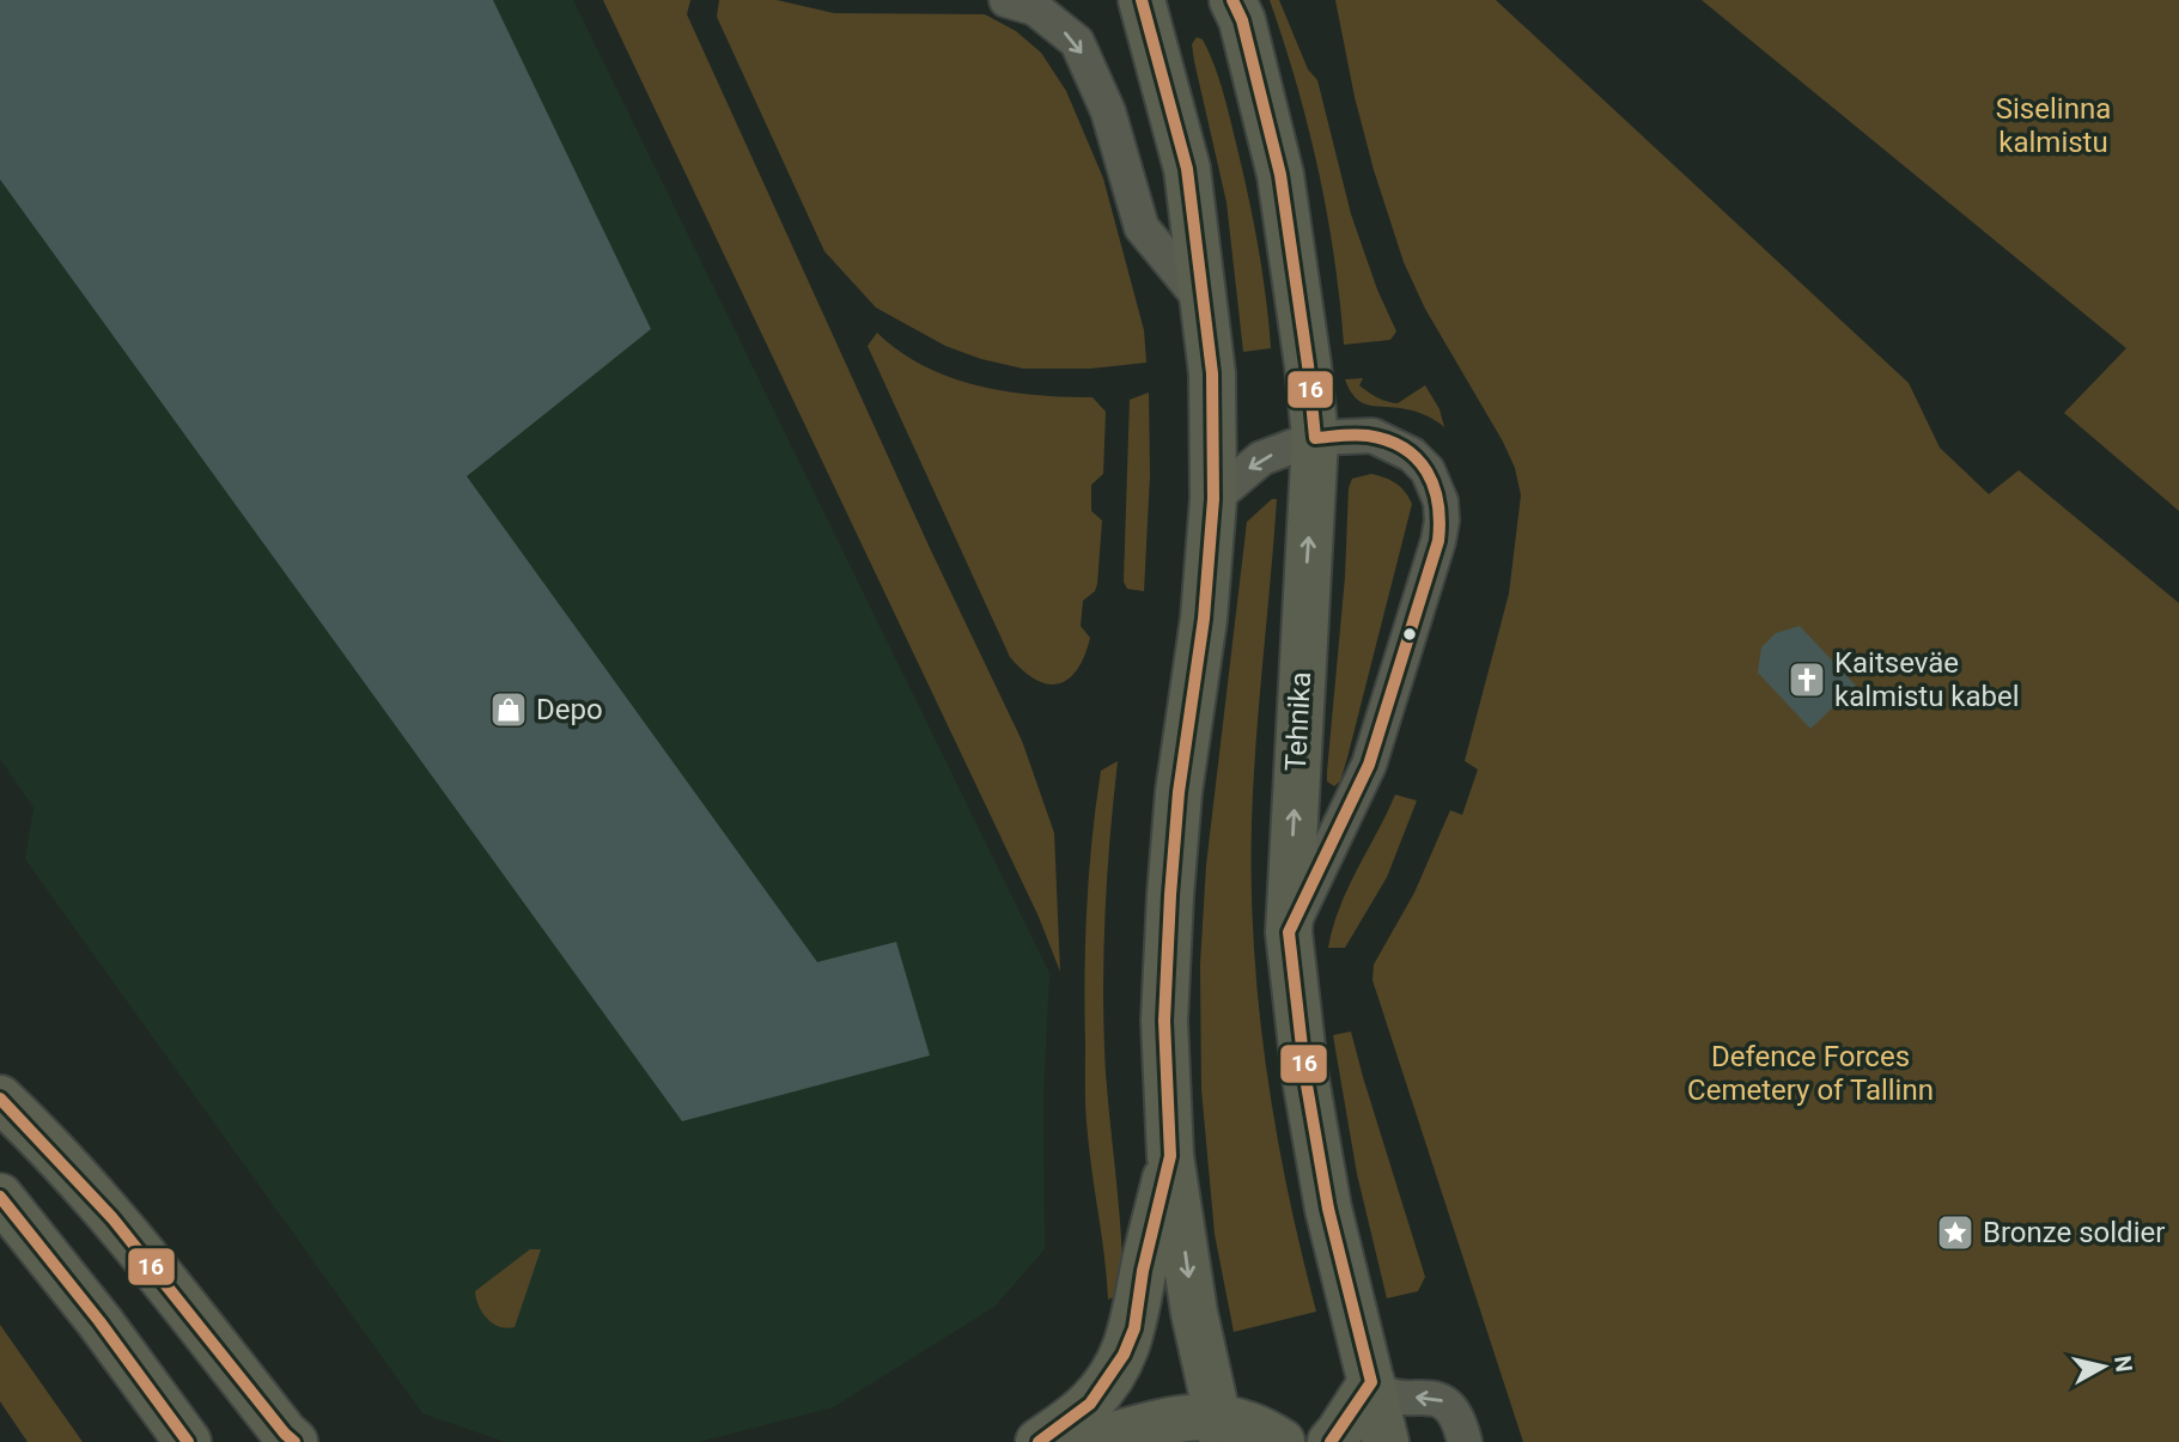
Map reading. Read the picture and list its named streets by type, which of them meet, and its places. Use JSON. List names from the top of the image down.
{
  "streets": {
    "main road": ["Tehnika"]
  },
  "parks": ["Siselinna kalmistu", "Defence Forces Cemetery of Tallinn"],
  "places": {
    "church": ["Kaitseväe kalmistu kabel"],
    "shop": ["Depo"],
    "place": ["Bronze soldier"]
  },
  "lines": ["transit line 16"],
  "north": "right"
}
